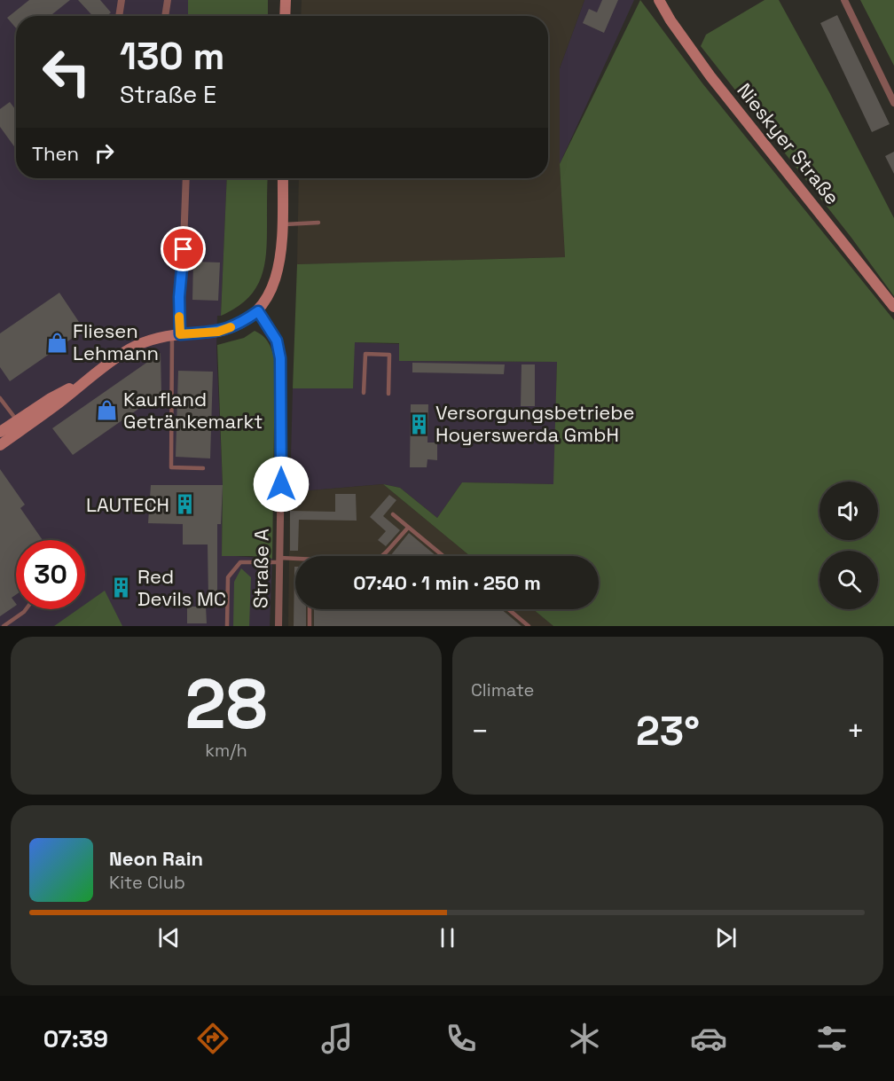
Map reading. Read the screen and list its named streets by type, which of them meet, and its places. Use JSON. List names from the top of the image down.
{
  "streets": {
    "street": ["Nieskyer Straße", "Straße A"]
  },
  "places": {
    "shop": ["Fliesen Lehmann", "Kaufland Getränkemarkt"],
    "building": ["Versorgungsbetriebe Hoyerswerda GmbH", "LAUTECH", "Red Devils MC"]
  },
  "page": {
    "turn": ["130 m", "Straße E"],
    "then": "Then",
    "limit": "30",
    "trip": "07:40 · 1 min · 250 m",
    "tile": [
      ["28", "km/h"],
      "Climate"
    ],
    "heat": ["−", "23°", "+"],
    "song": ["Neon Rain", "Kite Club"],
    "tabs": "07:39"
  }
}
